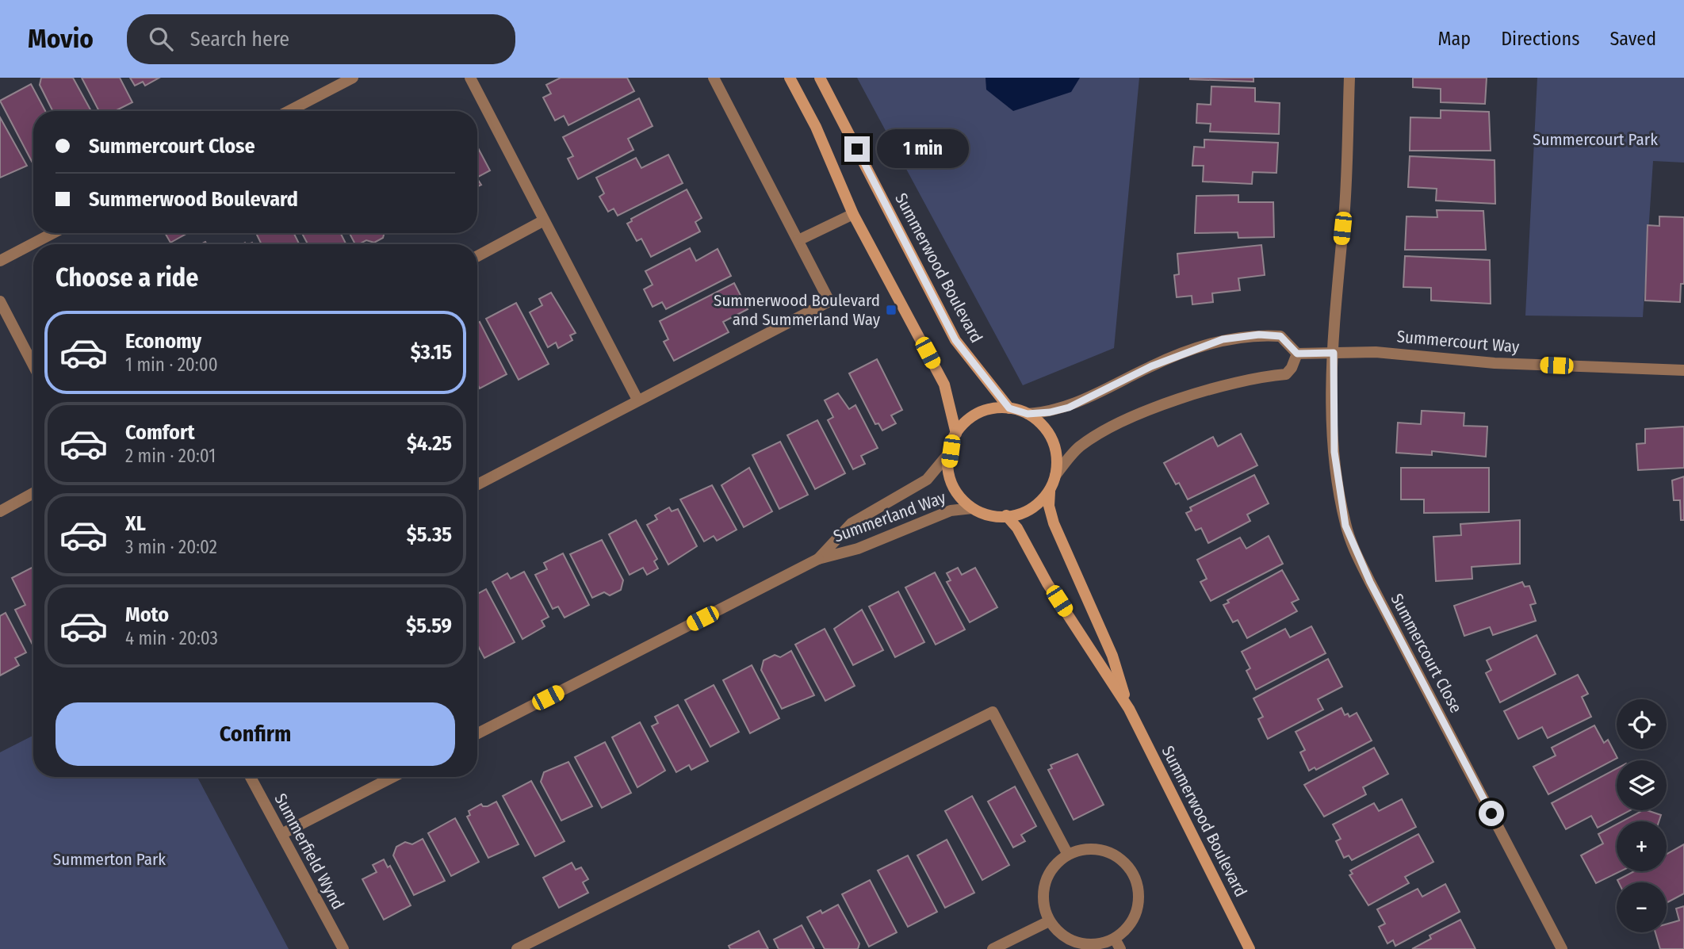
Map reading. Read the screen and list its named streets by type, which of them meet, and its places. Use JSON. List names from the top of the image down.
{
  "streets": {
    "street": [
      "Summerwood Boulevard",
      "Summercourt Way",
      "Summerland Way",
      "Summercourt Close",
      "Summerfield Wynd"
    ]
  },
  "crossings": [
    ["Summerwood Boulevard", "Summerland Way"],
    ["Summercourt Way", "Summercourt Close"]
  ],
  "parks": ["Summercourt Park", "Summerton Park"],
  "places": {
    "transit": ["Summerwood Boulevard and Summerland Way"]
  },
  "page": {
    "header": "Movio",
    "search": "Search here",
    "nav": ["Map", "Directions", "Saved"],
    "banner": ["Summercourt Close", "Summerwood Boulevard"],
    "bubble": "1 min",
    "heading": "Choose a ride",
    "list": [
      {
        "name": "Economy",
        "note": "1 min · 20:00",
        "value": "$3.15"
      },
      {
        "name": "Comfort",
        "note": "2 min · 20:01",
        "value": "$4.25"
      },
      {
        "name": "XL",
        "note": "3 min · 20:02",
        "value": "$5.35"
      },
      {
        "name": "Moto",
        "note": "4 min · 20:03",
        "value": "$5.59"
      }
    ],
    "buttons": "Confirm",
    "map_buttons": ["+", "−"]
  }
}
